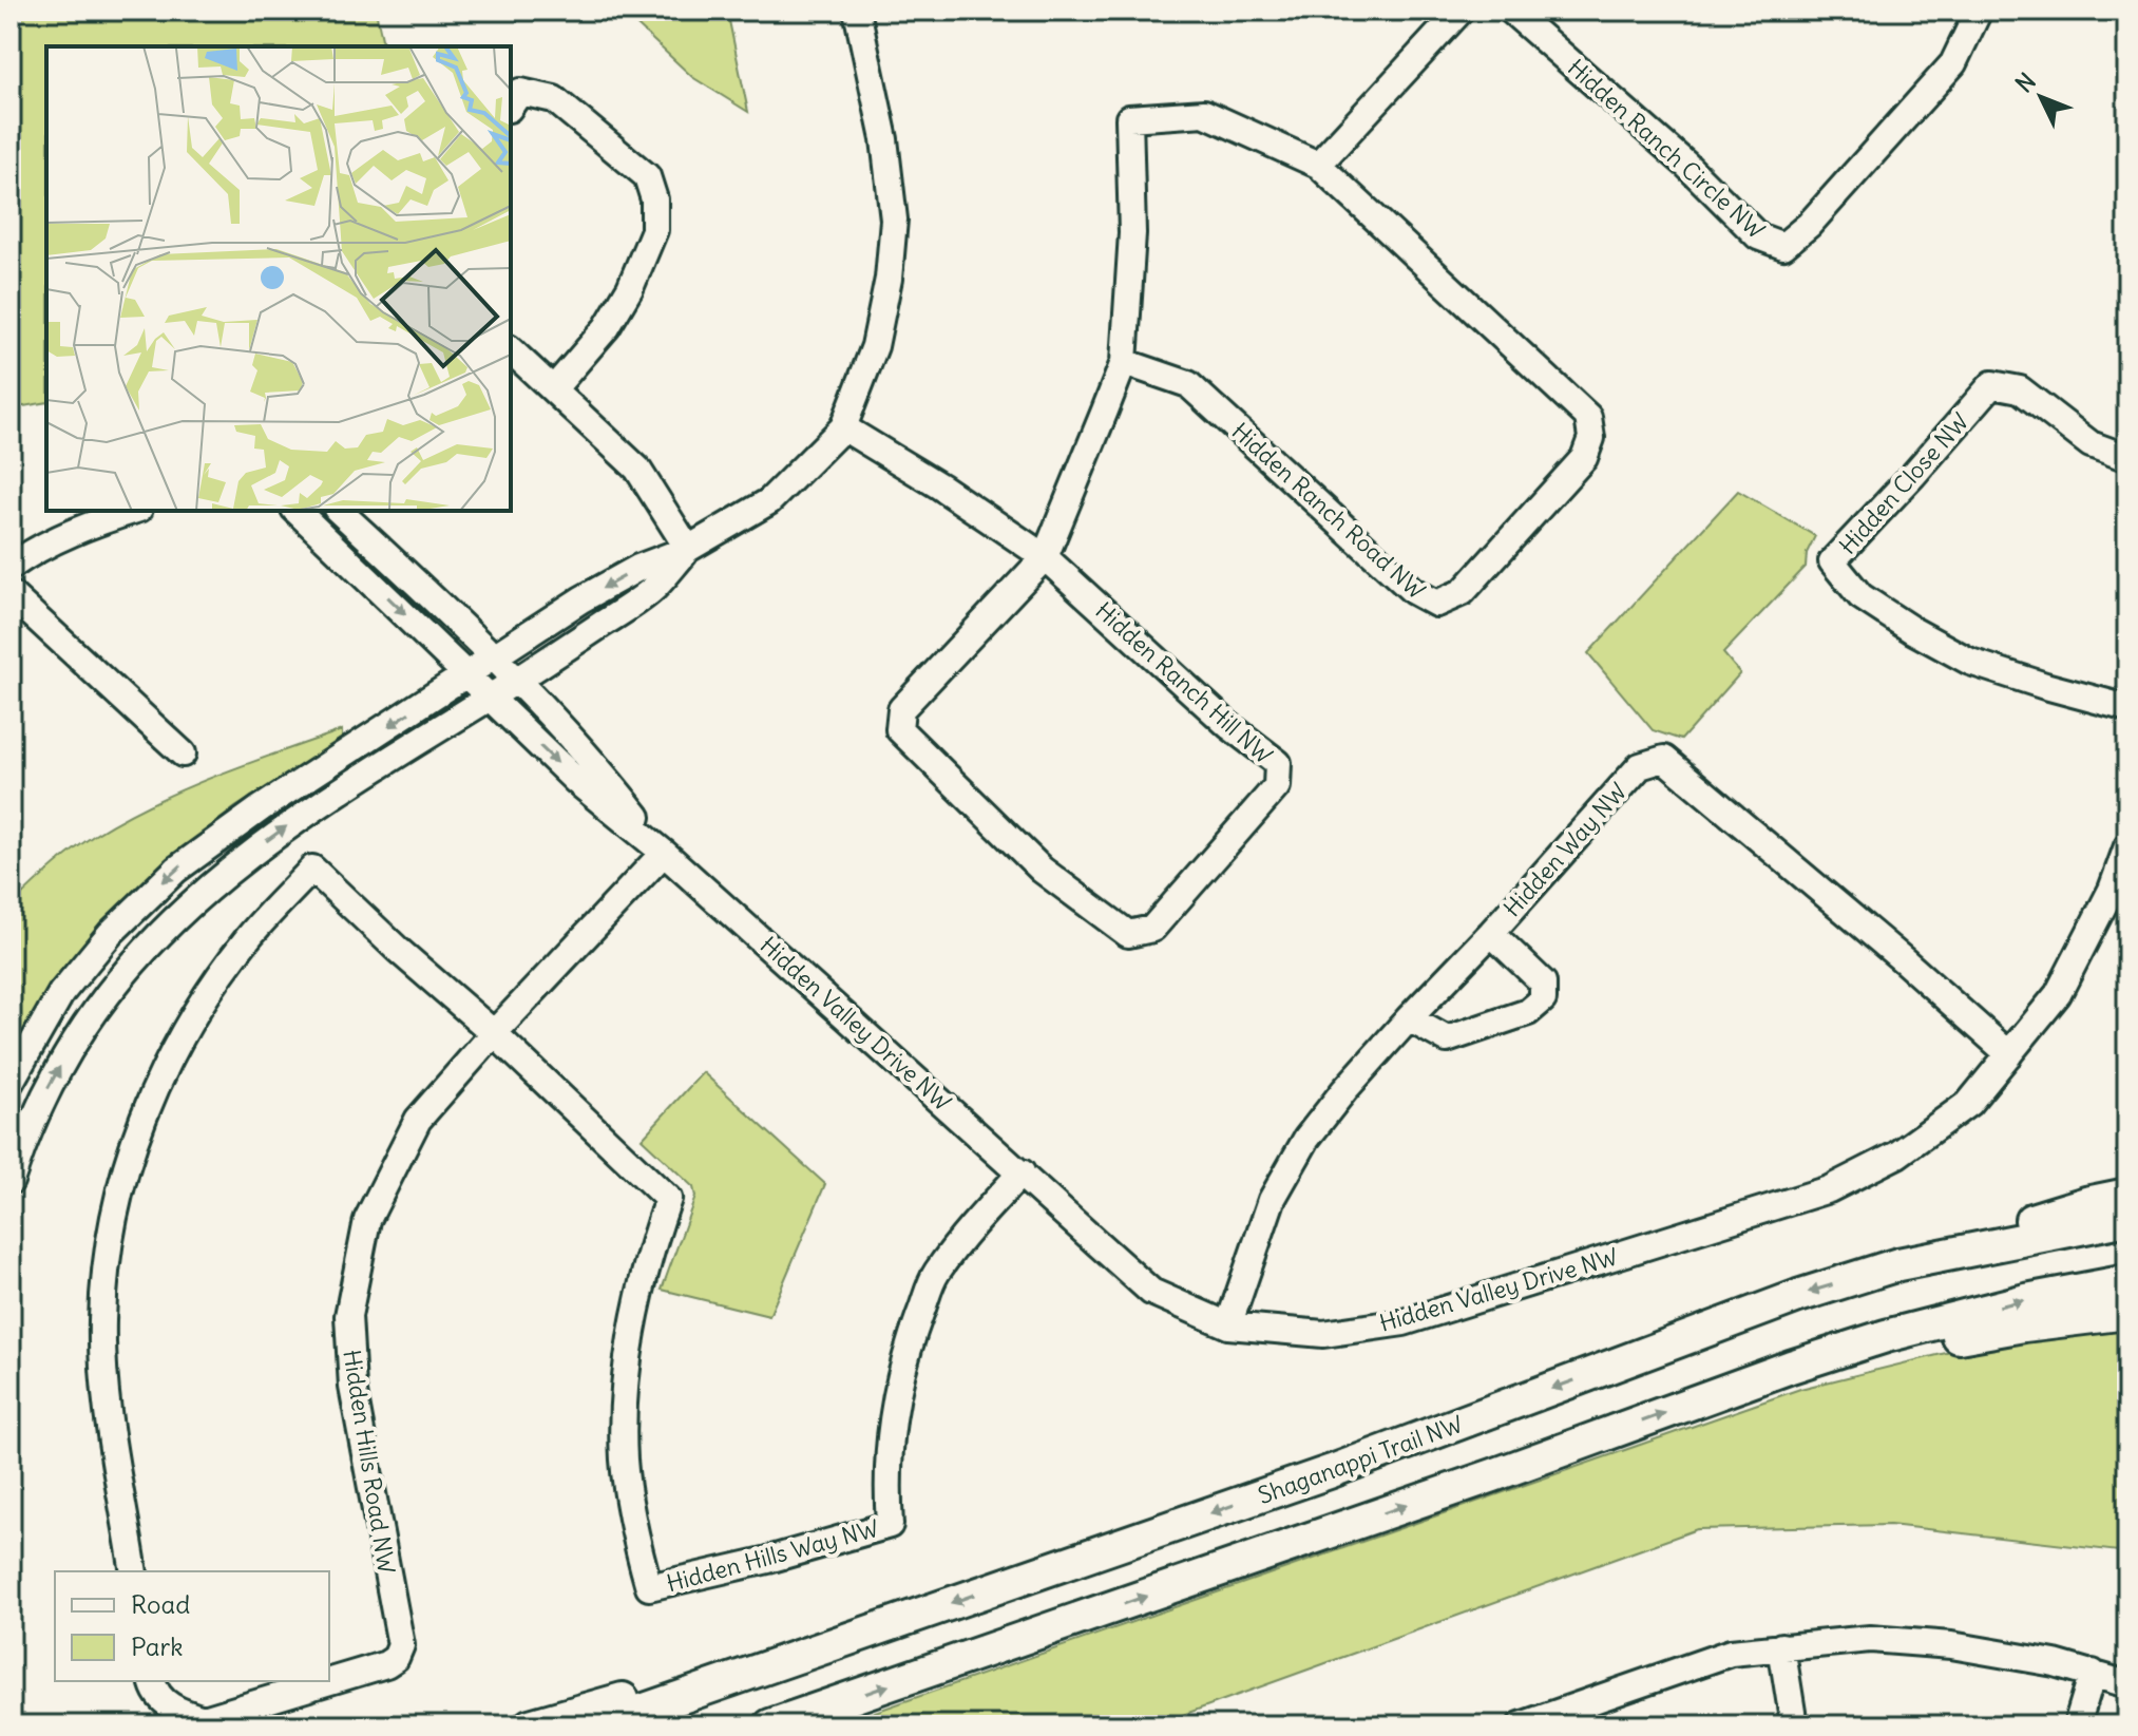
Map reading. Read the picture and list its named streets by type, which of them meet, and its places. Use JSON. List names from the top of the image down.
{
  "streets": {
    "main road": ["Shaganappi Trail NW"],
    "street": [
      "Hidden Ranch Circle NW",
      "Hidden Close NW",
      "Hidden Ranch Road NW",
      "Hidden Ranch Hill NW",
      "Hidden Way NW",
      "Hidden Valley Drive NW",
      "Hidden Hills Road NW",
      "Hidden Hills Way NW"
    ]
  },
  "crossings": [
    ["Hidden Way NW", "Hidden Valley Drive NW"],
    ["Hidden Valley Drive NW", "Hidden Hills Road NW"],
    ["Hidden Valley Drive NW", "Hidden Hills Way NW"],
    ["Hidden Hills Road NW", "Hidden Hills Way NW"]
  ],
  "legend": ["Road", "Park"],
  "north": "top left"
}
